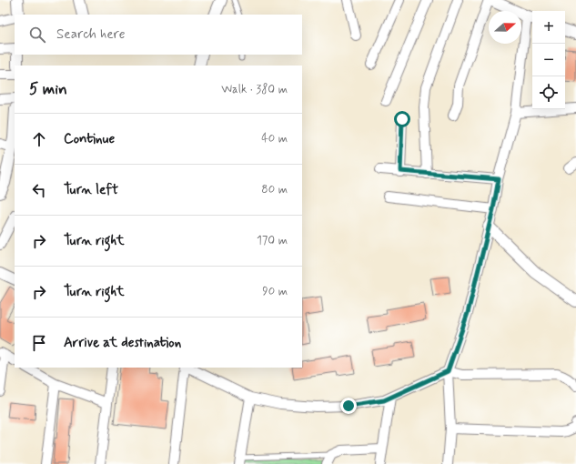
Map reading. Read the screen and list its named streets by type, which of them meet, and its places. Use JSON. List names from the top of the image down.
{
  "north": "right",
  "page": {
    "map_buttons": ["+", "−"],
    "search": "Search here",
    "heading": ["5 min", "Walk · 380 m"],
    "list": [
      ["Continue", "40 m"],
      ["Turn left", "80 m"],
      ["Turn right", "170 m"],
      ["Turn right", "90 m"],
      "Arrive at destination"
    ]
  }
}
